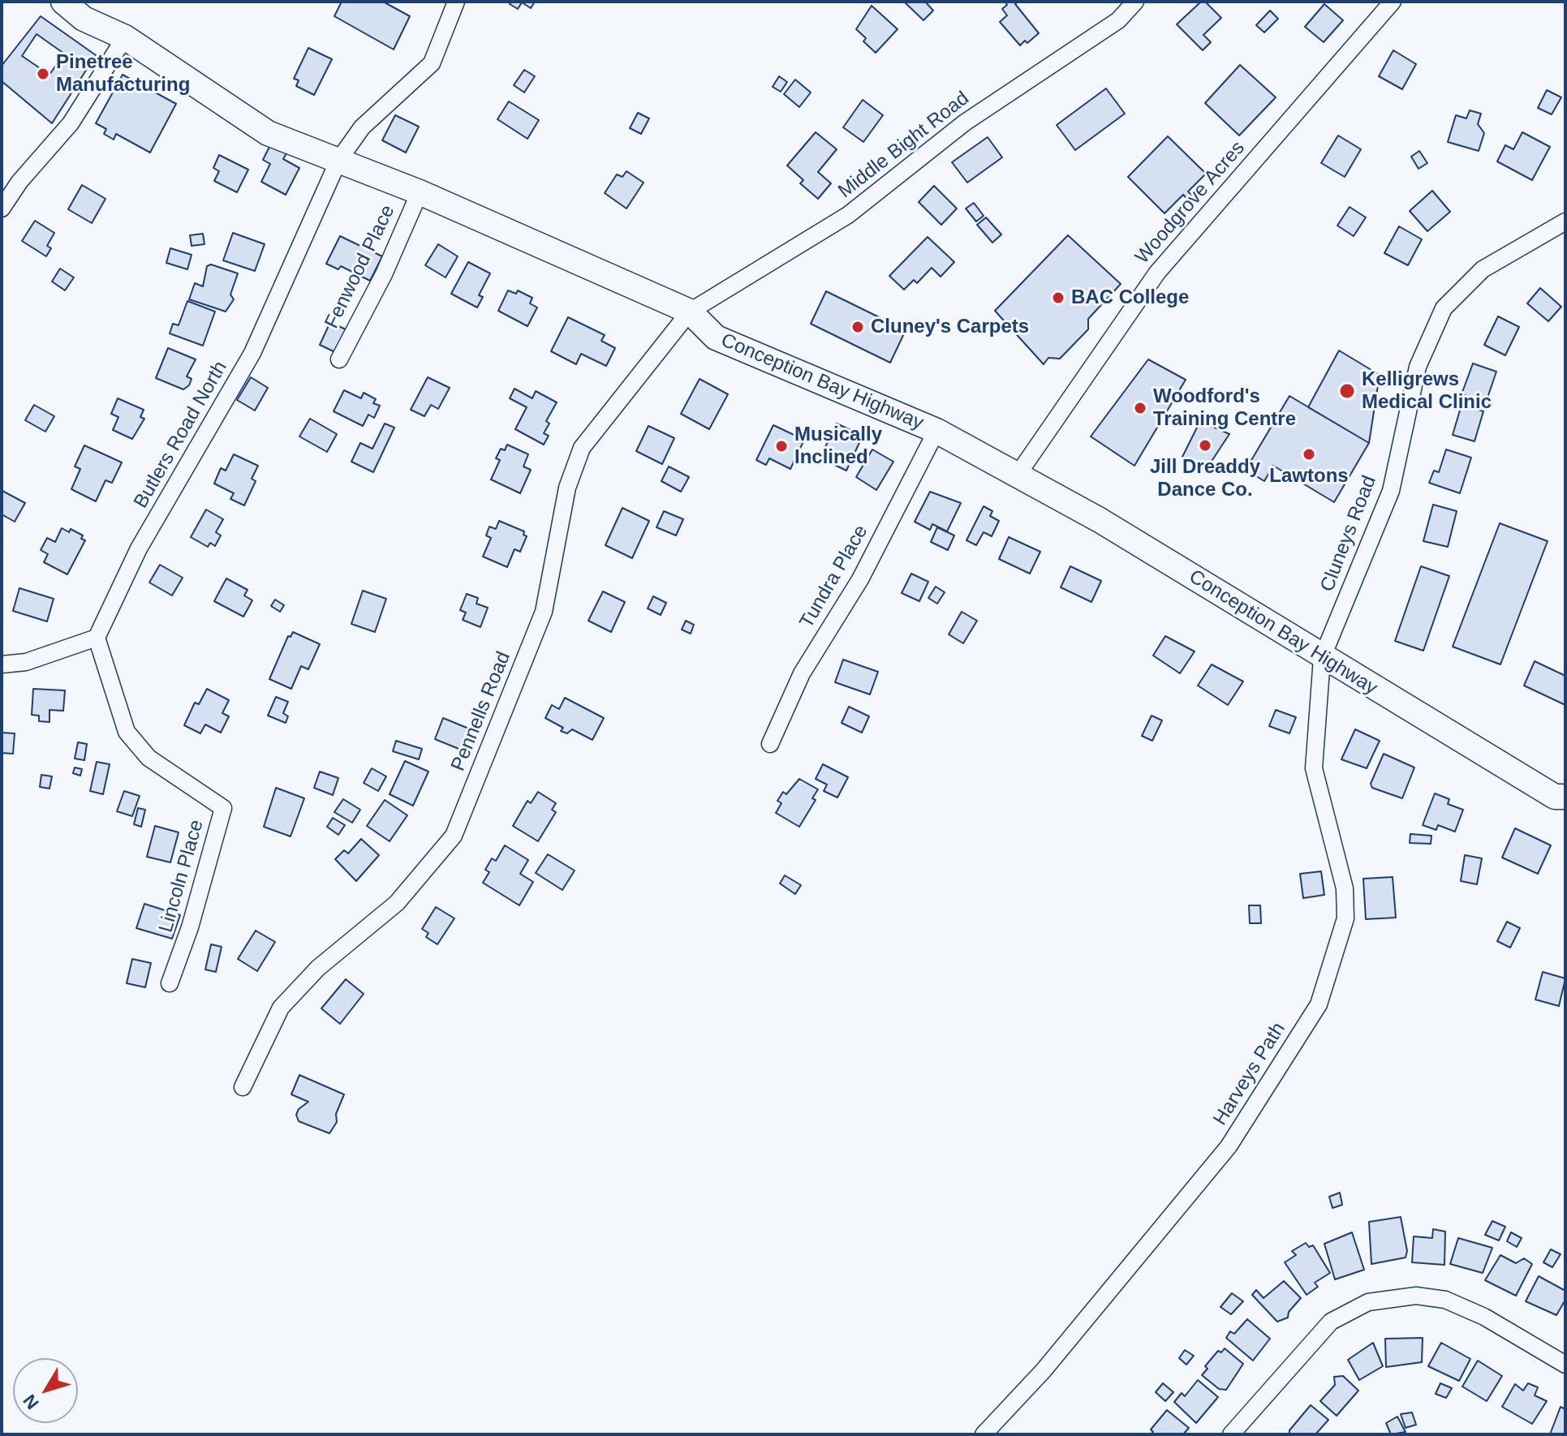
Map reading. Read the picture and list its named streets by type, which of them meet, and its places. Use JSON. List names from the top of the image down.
{
  "streets": {
    "main road": ["Conception Bay Highway"],
    "street": [
      "Middle Bight Road",
      "Woodgrove Acres",
      "Fenwood Place",
      "Butlers Road North",
      "Cluneys Road",
      "Tundra Place",
      "Pennells Road",
      "Lincoln Place",
      "Harveys Path"
    ]
  },
  "crossings": [
    ["Middle Bight Road", "Conception Bay Highway"],
    ["Middle Bight Road", "Pennells Road"],
    ["Woodgrove Acres", "Conception Bay Highway"],
    ["Fenwood Place", "Conception Bay Highway"],
    ["Conception Bay Highway", "Butlers Road North"],
    ["Conception Bay Highway", "Cluneys Road"],
    ["Conception Bay Highway", "Tundra Place"],
    ["Conception Bay Highway", "Pennells Road"],
    ["Conception Bay Highway", "Harveys Path"],
    ["Butlers Road North", "Lincoln Place"],
    ["Cluneys Road", "Harveys Path"]
  ],
  "places": [
    "Pinetree Manufacturing",
    "BAC College",
    "Cluney's Carpets",
    "Kelligrews Medical Clinic",
    "Woodford's Training Centre",
    "Jill Dreaddy Dance Co.",
    "Musically Inclined",
    "Lawtons"
  ],
  "north": "bottom left"
}
